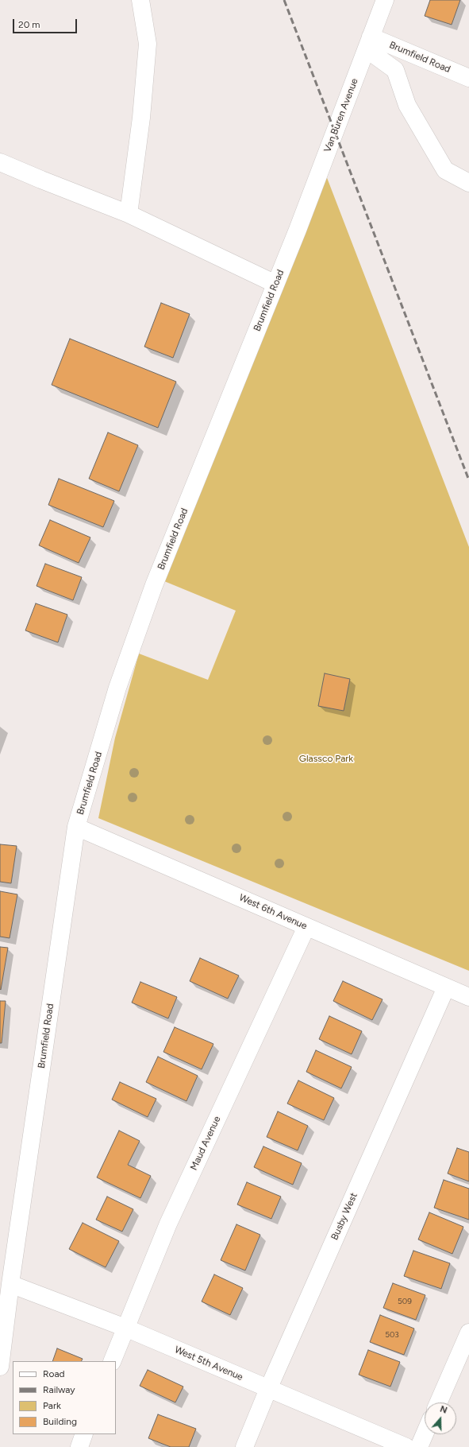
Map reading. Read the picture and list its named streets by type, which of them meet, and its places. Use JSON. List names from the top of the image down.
{
  "streets": {
    "street": [
      "Brumfield Road",
      "Van Buren Avenue",
      "West 6th Avenue",
      "Maud Avenue",
      "Busby West",
      "West 5th Avenue"
    ]
  },
  "crossings": [
    ["Brumfield Road", "Van Buren Avenue"],
    ["Brumfield Road", "West 6th Avenue"],
    ["Brumfield Road", "West 5th Avenue"],
    ["West 6th Avenue", "Maud Avenue"],
    ["West 6th Avenue", "Busby West"],
    ["Maud Avenue", "West 5th Avenue"],
    ["Busby West", "West 5th Avenue"]
  ],
  "parks": ["Glassco Park"],
  "house_numbers": ["509", "503"],
  "legend": [
    "Road",
    "Railway",
    "Park",
    "Building"
  ],
  "scale_bar": "20 m",
  "north": "top"
}
